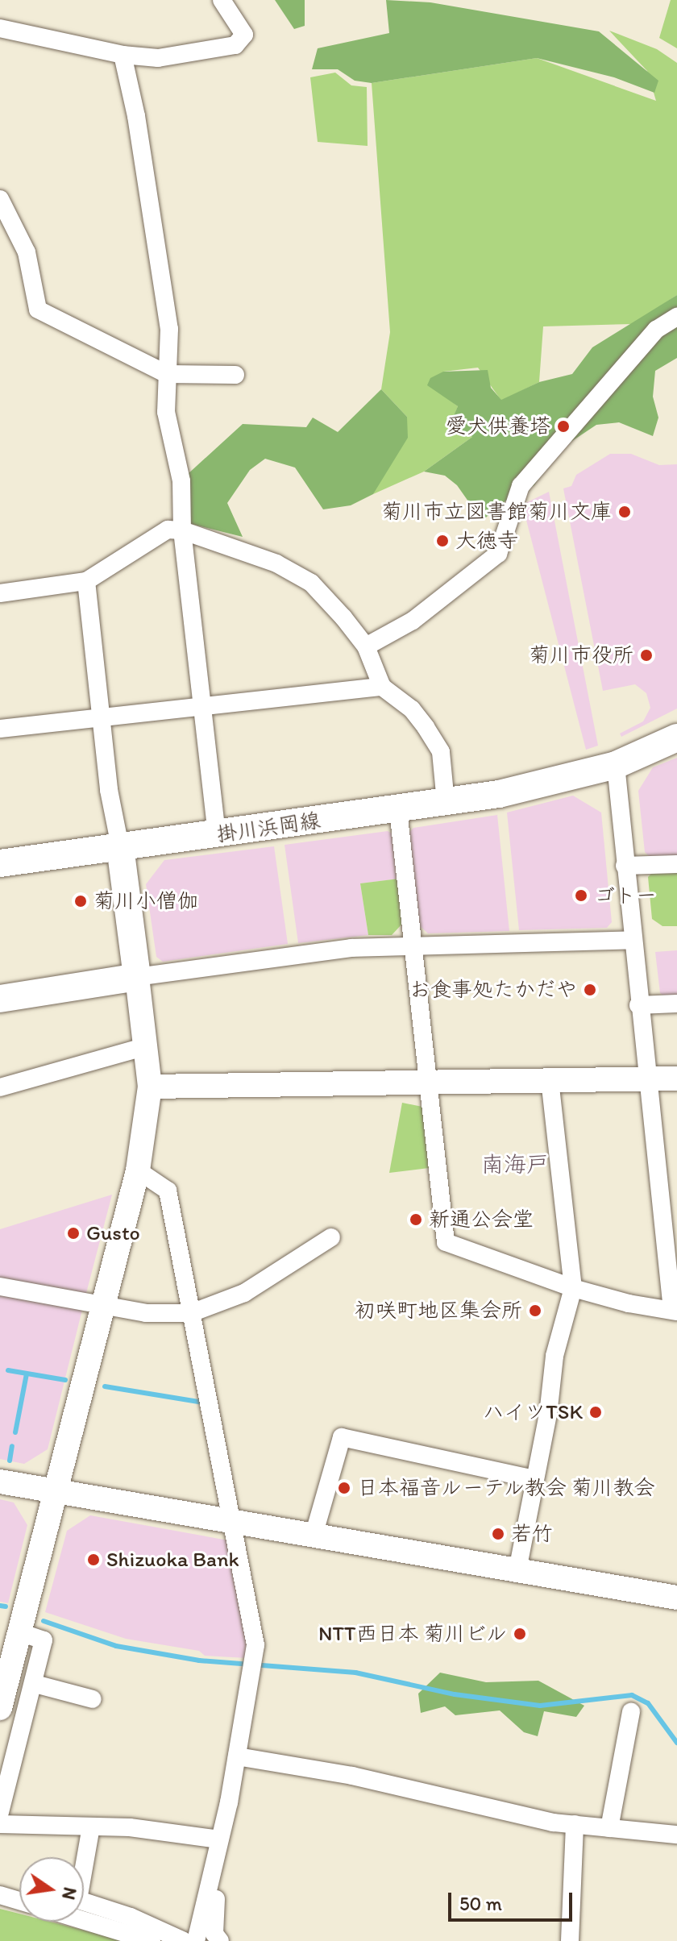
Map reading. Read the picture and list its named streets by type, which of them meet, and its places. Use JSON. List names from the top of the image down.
{
  "streets": {
    "main road": ["掛川浜岡線"]
  },
  "districts": ["南海戸"],
  "places": [
    "愛犬供養塔",
    "菊川市立図書館菊川文庫",
    "大徳寺",
    "菊川市役所",
    "ゴトー",
    "菊川小僧伽",
    "お食事処たかだや",
    "新通公会堂",
    "Gusto",
    "初咲町地区集会所",
    "ハイツTSK",
    "日本福音ルーテル教会 菊川教会",
    "若竹",
    "Shizuoka Bank",
    "NTT西日本 菊川ビル"
  ],
  "scale_bar": "50 m",
  "north": "right"
}
